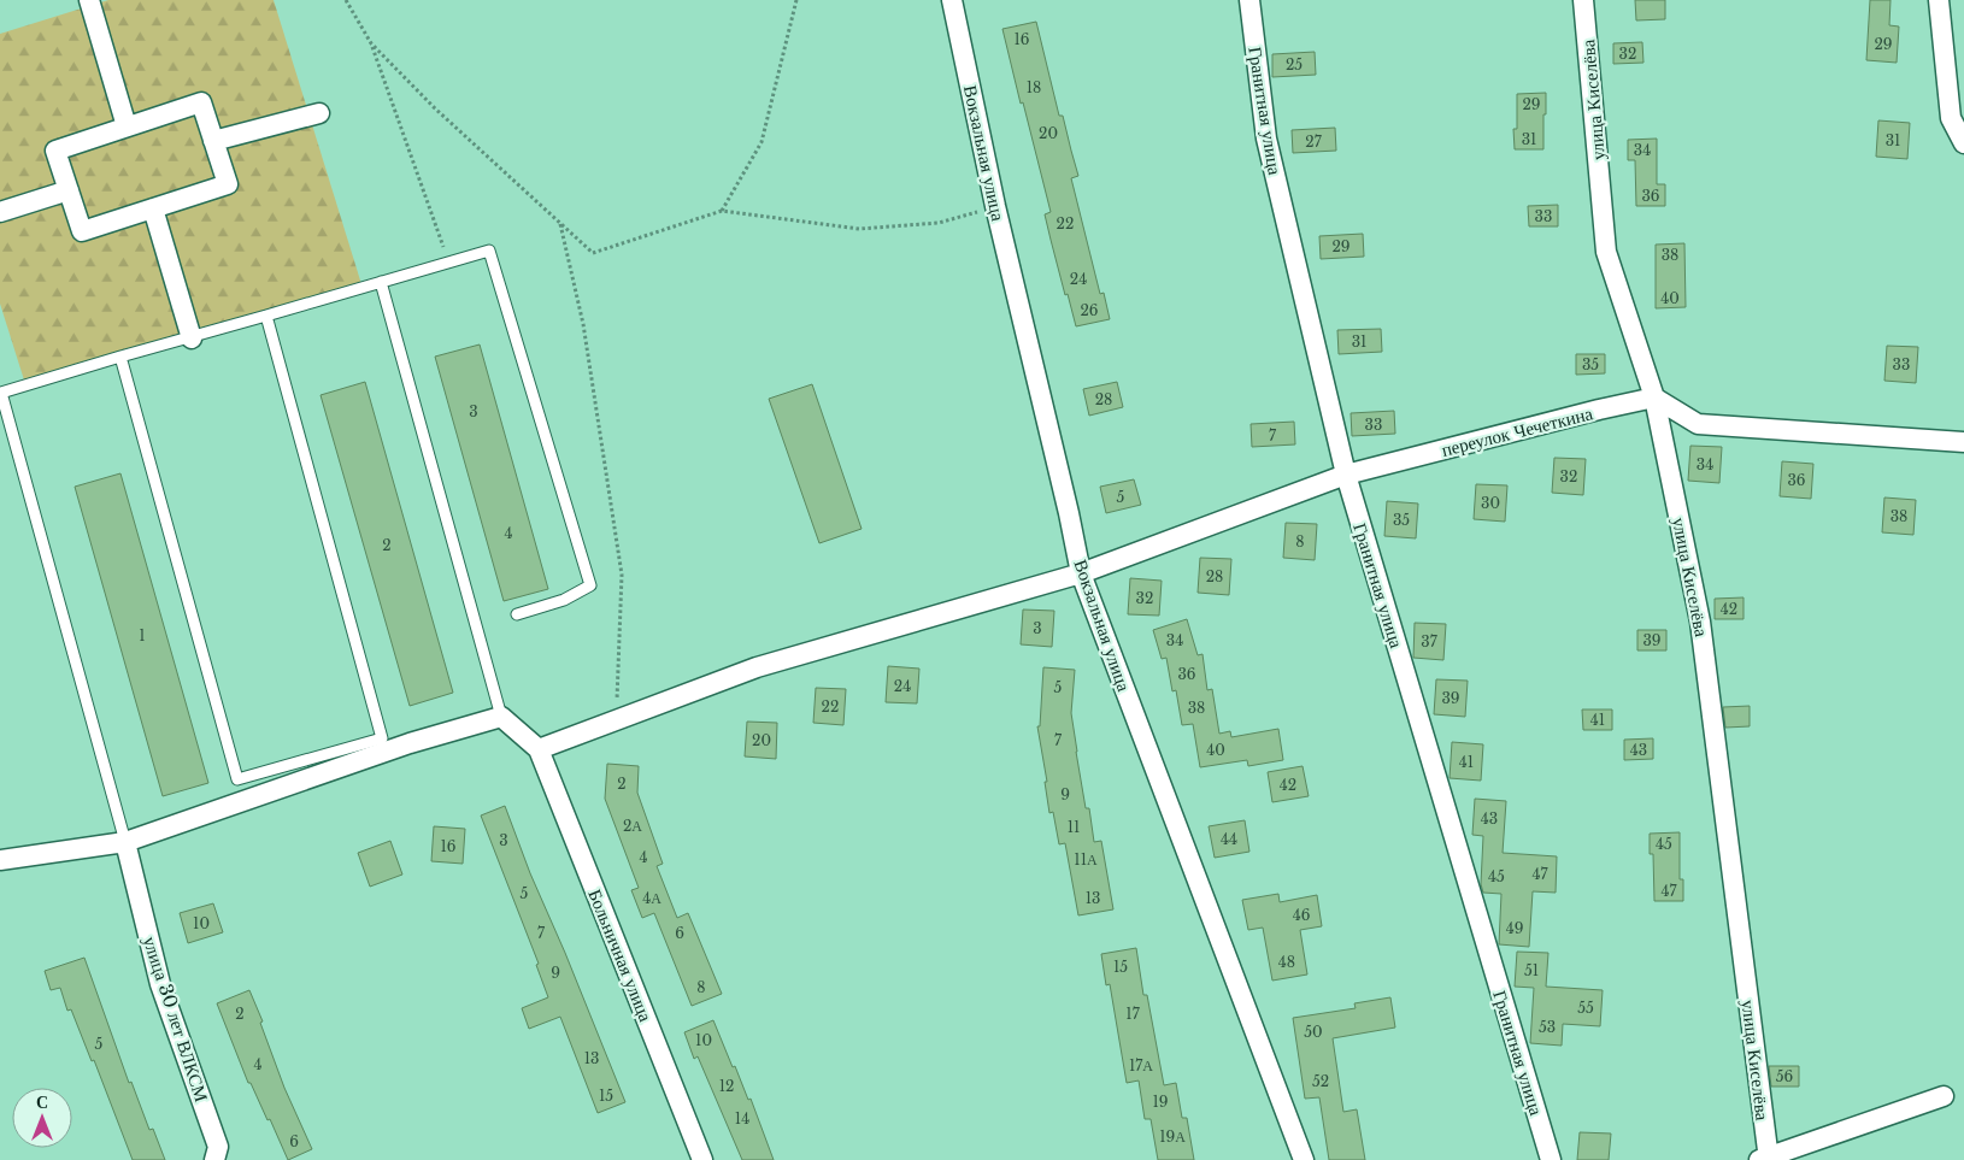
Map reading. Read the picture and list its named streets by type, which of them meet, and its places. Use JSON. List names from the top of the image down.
{
  "streets": {
    "street": [
      "улица Киселёва",
      "Гранитная улица",
      "Вокзальная улица",
      "переулок Чечеткина",
      "Больничная улица",
      "улица 30 лет ВЛКСМ"
    ]
  },
  "crossings": [
    ["улица Киселёва", "переулок Чечеткина"],
    ["Гранитная улица", "переулок Чечеткина"],
    ["Вокзальная улица", "переулок Чечеткина"],
    ["переулок Чечеткина", "Больничная улица"]
  ],
  "house_numbers": [
    "16",
    "29",
    "32",
    "25",
    "18",
    "29",
    "20",
    "31",
    "31",
    "27",
    "34",
    "36",
    "33",
    "22",
    "29",
    "38",
    "24",
    "40",
    "26",
    "31",
    "35",
    "33",
    "28",
    "3",
    "33",
    "7",
    "34",
    "32",
    "36",
    "5",
    "30",
    "38",
    "35",
    "4",
    "8",
    "2",
    "28",
    "32",
    "42",
    "3",
    "1",
    "34",
    "39",
    "37",
    "36",
    "24",
    "5",
    "39",
    "22",
    "38",
    "41",
    "20",
    "7",
    "40",
    "43",
    "41",
    "2",
    "42",
    "9",
    "43",
    "2А",
    "11",
    "44",
    "3",
    "45",
    "16",
    "4",
    "11А",
    "47",
    "45",
    "47",
    "5",
    "4А",
    "13",
    "46",
    "10",
    "49",
    "7",
    "6",
    "48",
    "15",
    "51",
    "9",
    "8",
    "55",
    "2",
    "17",
    "53",
    "50",
    "10",
    "5",
    "13",
    "4",
    "17А",
    "56",
    "52",
    "12",
    "15",
    "19",
    "14",
    "19А",
    "6"
  ],
  "north": "top"
}
